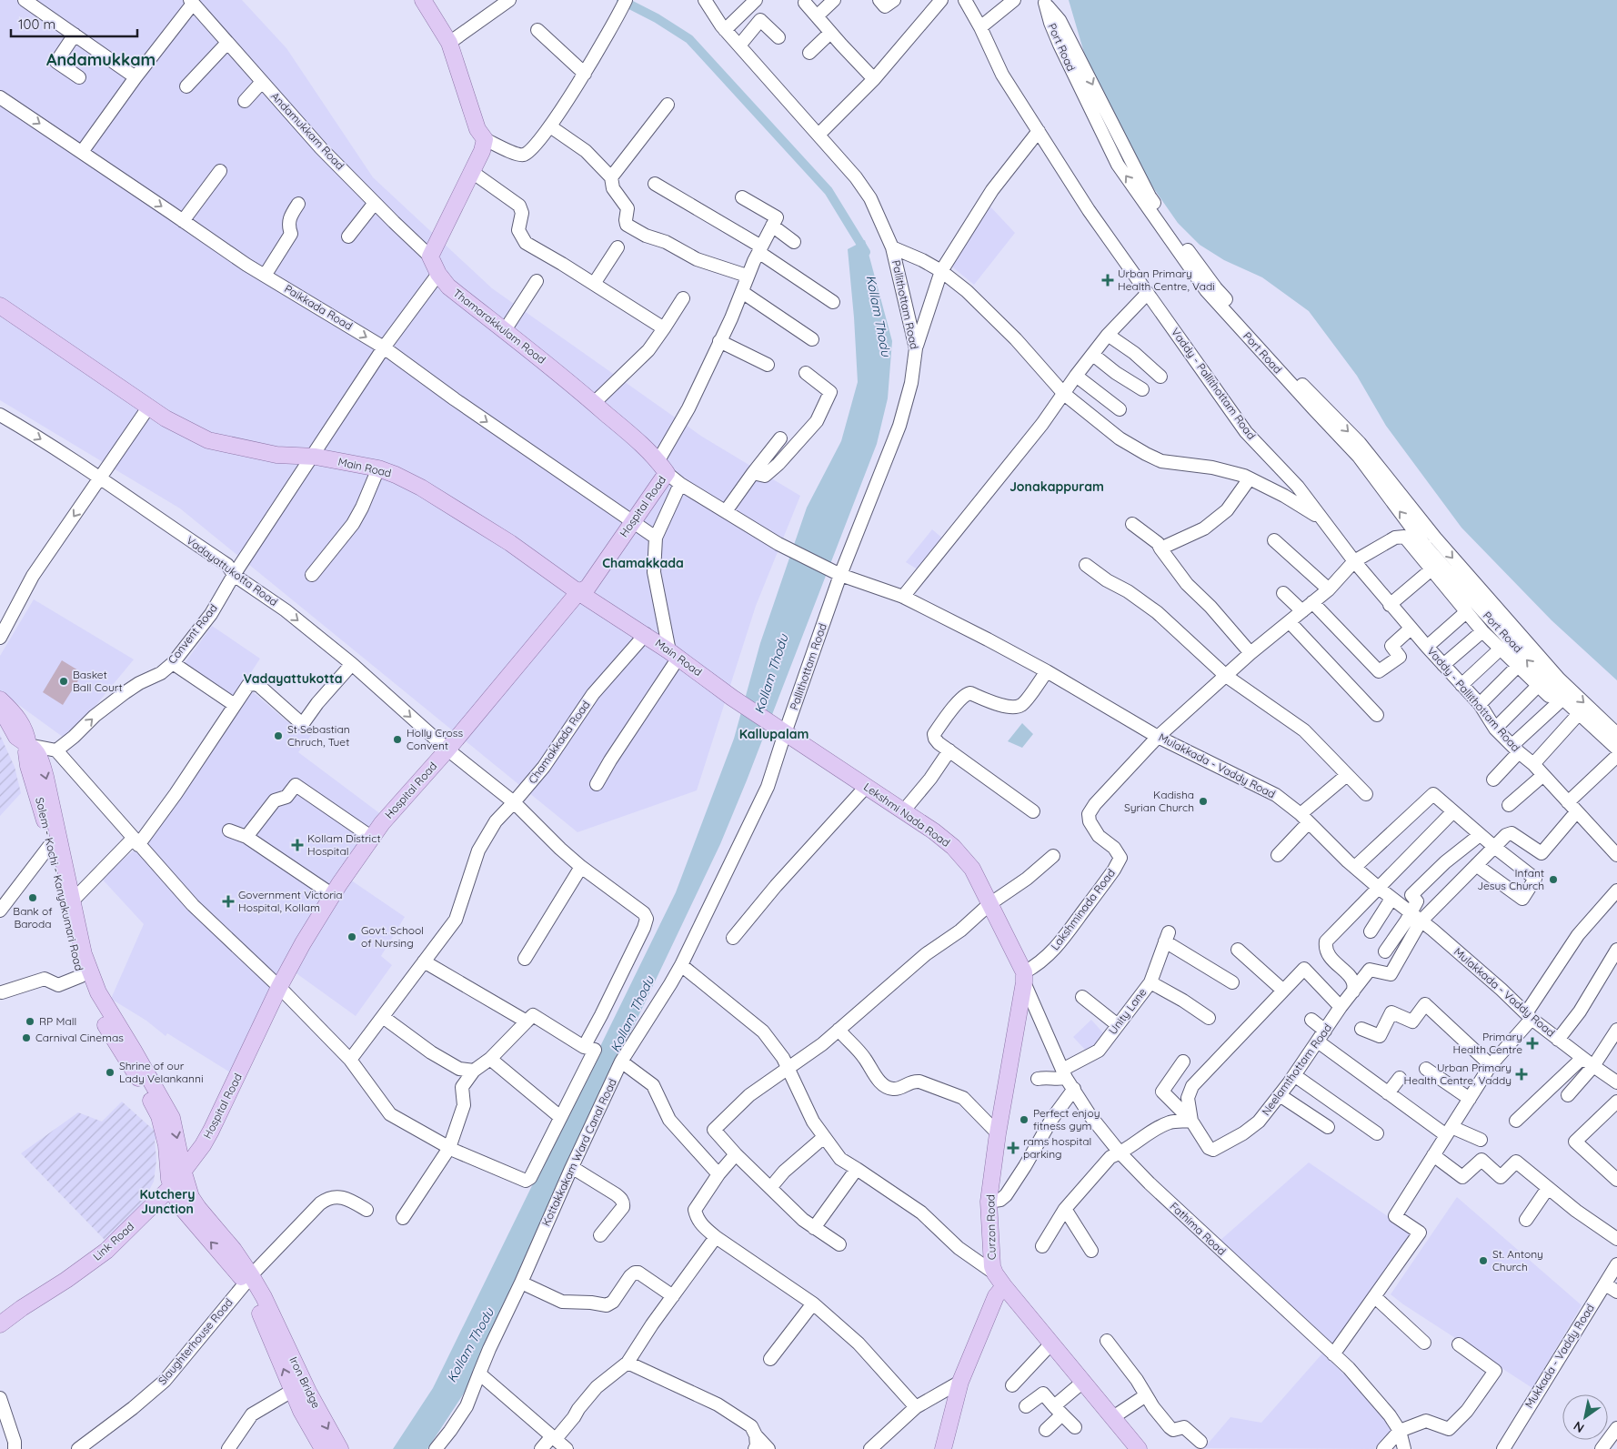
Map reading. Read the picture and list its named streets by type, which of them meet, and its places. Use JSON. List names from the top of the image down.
{
  "streets": {
    "main road": [
      "Thamarakkulam Road",
      "Main Road",
      "Hospital Road",
      "Lekshmi Nada Road",
      "Salem - Kochi - Kanyakumari Road",
      "Curzon Road",
      "Link Road",
      "Iron Bridge"
    ],
    "street": [
      "Port Road",
      "Andamukkam Road",
      "Pallithottam Road",
      "Paikkada Road",
      "Vaddy - Pallithottam Road",
      "Vadayattukotta Road",
      "Convent Road",
      "Chamakkada Road",
      "Mulakkada - Vaddy Road",
      "Lakshminada Road",
      "Unity Lane",
      "Neelamthottam Road",
      "Kottakkakam Ward Canal Road",
      "Fathima Road",
      "Slaughterhouse Road",
      "Mukkada - Vaddy Road"
    ]
  },
  "crossings": [
    ["Andamukkam Road", "Thamarakkulam Road"],
    ["Pallithottam Road", "Thamarakkulam Road"],
    ["Pallithottam Road", "Main Road"],
    ["Pallithottam Road", "Mulakkada - Vaddy Road"],
    ["Pallithottam Road", "Lekshmi Nada Road"],
    ["Pallithottam Road", "Kottakkakam Ward Canal Road"],
    ["Paikkada Road", "Hospital Road"],
    ["Paikkada Road", "Convent Road"],
    ["Thamarakkulam Road", "Hospital Road"],
    ["Thamarakkulam Road", "Convent Road"],
    ["Thamarakkulam Road", "Mulakkada - Vaddy Road"],
    ["Main Road", "Hospital Road"],
    ["Main Road", "Convent Road"],
    ["Main Road", "Chamakkada Road"],
    ["Main Road", "Lekshmi Nada Road"],
    ["Main Road", "Kottakkakam Ward Canal Road"],
    ["Hospital Road", "Vadayattukotta Road"],
    ["Hospital Road", "Salem - Kochi - Kanyakumari Road"],
    ["Hospital Road", "Link Road"],
    ["Vadayattukotta Road", "Convent Road"],
    ["Vadayattukotta Road", "Chamakkada Road"],
    ["Mulakkada - Vaddy Road", "Lakshminada Road"],
    ["Mulakkada - Vaddy Road", "Neelamthottam Road"],
    ["Lekshmi Nada Road", "Lakshminada Road"],
    ["Lekshmi Nada Road", "Kottakkakam Ward Canal Road"],
    ["Lekshmi Nada Road", "Curzon Road"],
    ["Lekshmi Nada Road", "Fathima Road"],
    ["Salem - Kochi - Kanyakumari Road", "Link Road"],
    ["Salem - Kochi - Kanyakumari Road", "Slaughterhouse Road"],
    ["Salem - Kochi - Kanyakumari Road", "Iron Bridge"],
    ["Lakshminada Road", "Curzon Road"],
    ["Lakshminada Road", "Fathima Road"],
    ["Unity Lane", "Fathima Road"],
    ["Curzon Road", "Fathima Road"]
  ],
  "one_way": ["Paikkada Road", "Vadayattukotta Road", "Iron Bridge"],
  "districts": [
    "Andamukkam",
    "Jonakappuram",
    "Chamakkada",
    "Vadayattukotta",
    "Kallupalam",
    "Kutchery Junction"
  ],
  "water": ["Kollam Thodu"],
  "places": {
    "health": [
      "Urban Primary Health Centre, Vadi",
      "Kollam District Hospital",
      "Government Victoria Hospital, Kollam",
      "Primary Health Centre",
      "Urban Primary Health Centre, Vaddy",
      "rams hospital parking"
    ],
    "other": [
      "Basket Ball Court",
      "St Sebastian Chruch, Tuet",
      "Holly Cross Convent",
      "Kadisha Syrian Church",
      "Infant Jesus Church",
      "Bank of Baroda",
      "Govt. School of Nursing",
      "RP Mall",
      "Carnival Cinemas",
      "Shrine of our Lady Velankanni",
      "Perfect enjoy fitness gym",
      "St. Antony Church"
    ]
  },
  "scale_bar": "100 m",
  "north": "bottom left"
}
